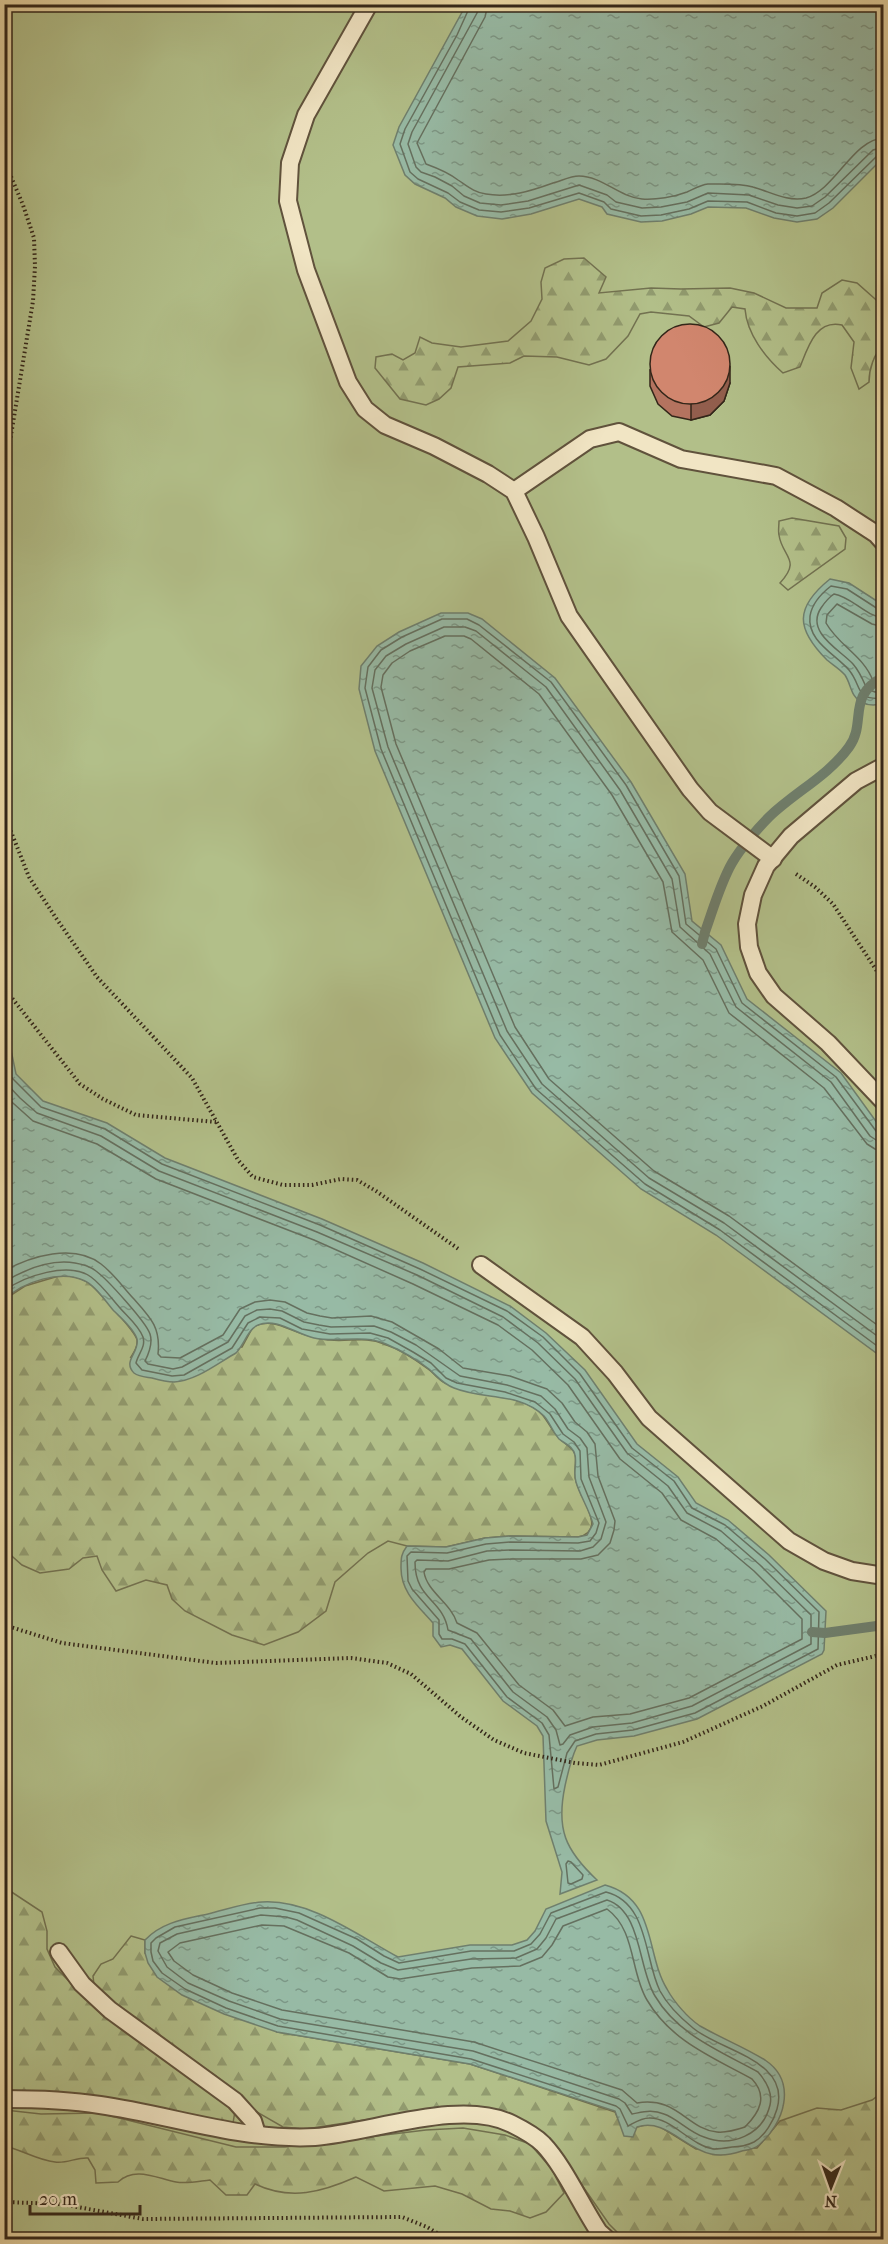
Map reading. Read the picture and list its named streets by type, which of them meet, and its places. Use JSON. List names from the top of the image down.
{
  "scale_bar": "20 m",
  "north": "bottom"
}
